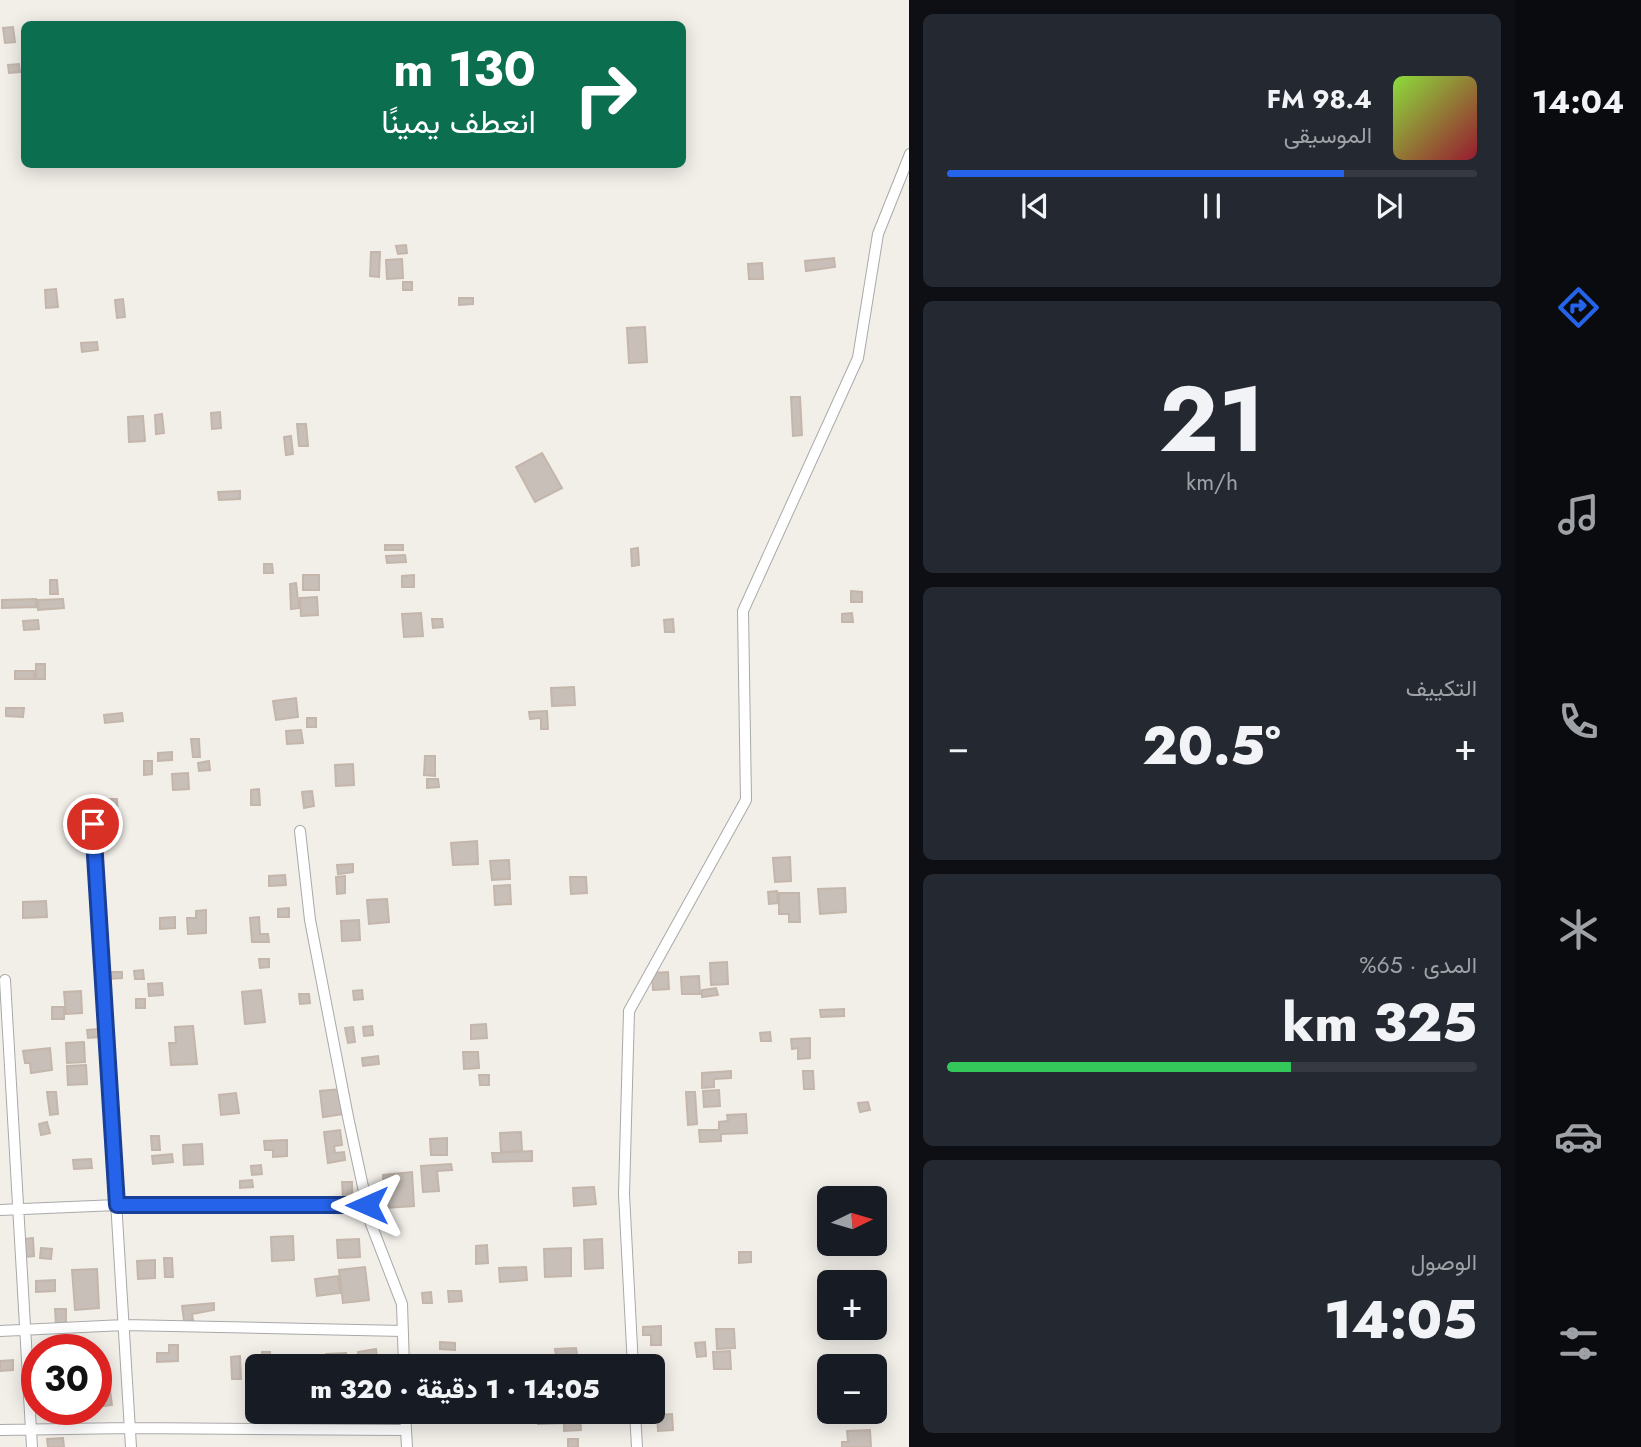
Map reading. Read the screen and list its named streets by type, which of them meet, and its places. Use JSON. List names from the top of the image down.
{
  "north": "right",
  "page": {
    "tabs": "14:04",
    "turn": ["130 m", "انعطف يمينًا"],
    "song": ["98.4 FM", "الموسيقى"],
    "tile": [
      ["21", "km/h"],
      "التكييف",
      ["المدى · 65%", "325 km"],
      ["الوصول", "14:05"]
    ],
    "heat": ["−", "20.5°", "+"],
    "map_buttons": ["+", "−"],
    "limit": "30",
    "trip": "14:05 · 1 دقيقة · 320 m"
  }
}
